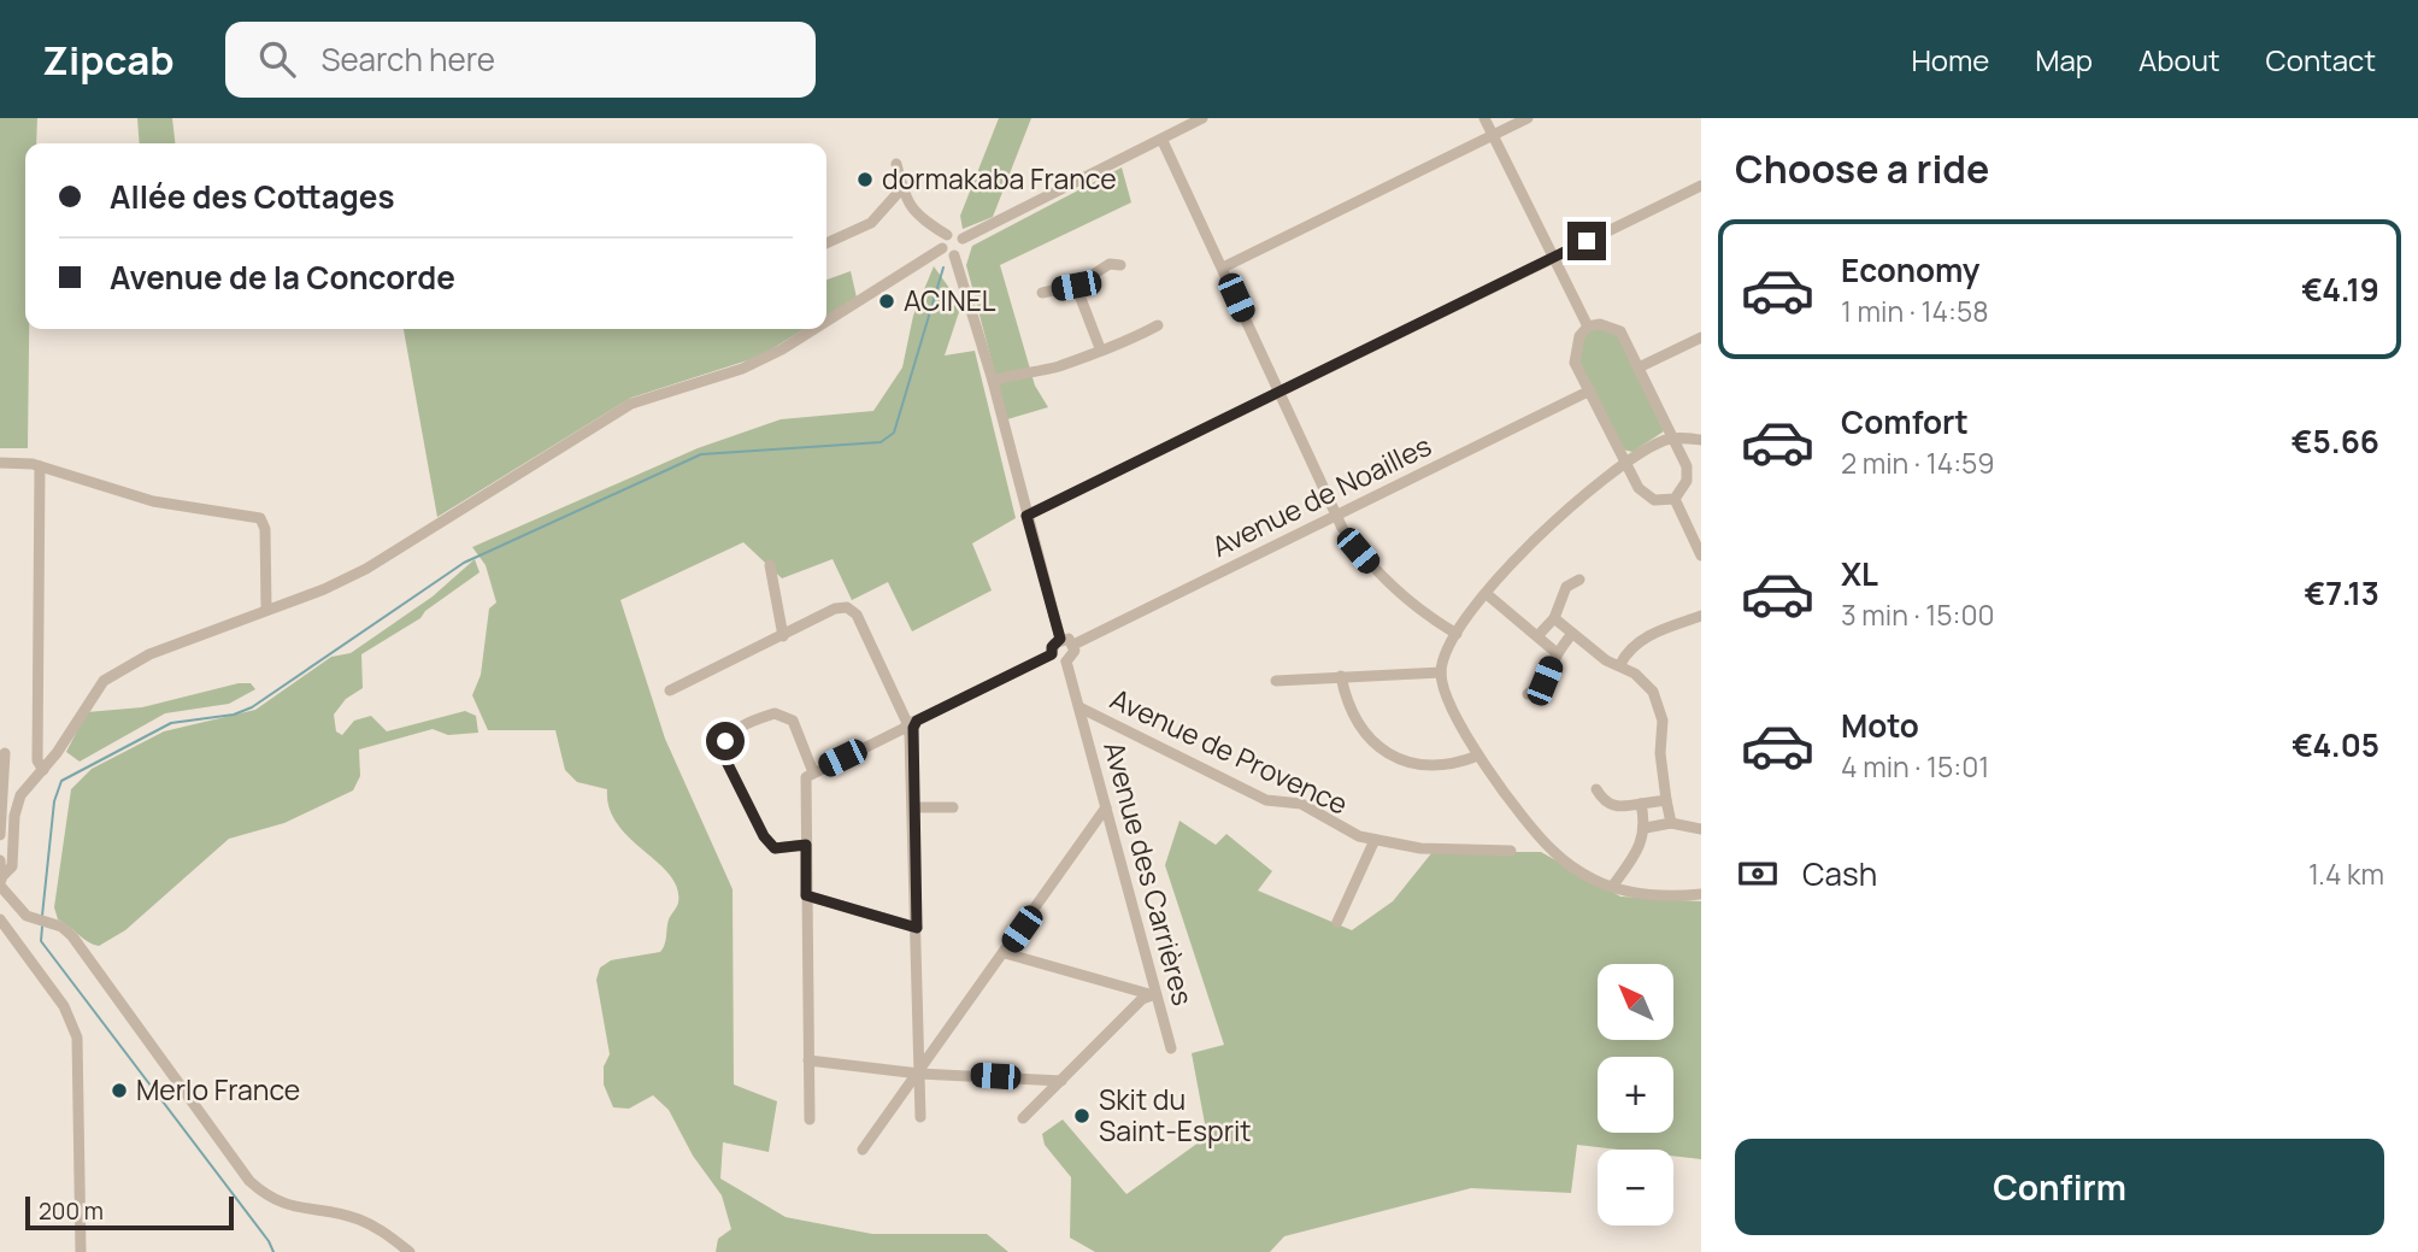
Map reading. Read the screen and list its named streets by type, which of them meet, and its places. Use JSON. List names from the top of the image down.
{
  "streets": {
    "street": ["Avenue de Noailles", "Avenue de Provence", "Avenue des Carrières"]
  },
  "crossings": [
    ["Avenue de Noailles", "Avenue des Carrières"],
    ["Avenue de Provence", "Avenue des Carrières"]
  ],
  "places": [
    "dormakaba France",
    "ACINEL",
    "Merlo France",
    "Skit du Saint-Esprit"
  ],
  "scale_bar": "200 m",
  "north": "top left",
  "page": {
    "header": "Zipcab",
    "search": "Search here",
    "nav": [
      "Home",
      "Map",
      "About",
      "Contact"
    ],
    "heading": "Choose a ride",
    "banner": ["Allée des Cottages", "Avenue de la Concorde"],
    "list": [
      {
        "name": "Economy",
        "note": "1 min · 14:58",
        "value": "€4.19"
      },
      {
        "name": "Comfort",
        "note": "2 min · 14:59",
        "value": "€5.66"
      },
      {
        "name": "XL",
        "note": "3 min · 15:00",
        "value": "€7.13"
      },
      {
        "name": "Moto",
        "note": "4 min · 15:01",
        "value": "€4.05"
      }
    ],
    "pay": ["Cash", "1.4 km"],
    "map_buttons": ["+", "−"],
    "buttons": "Confirm",
    "scale": "200 m"
  }
}
